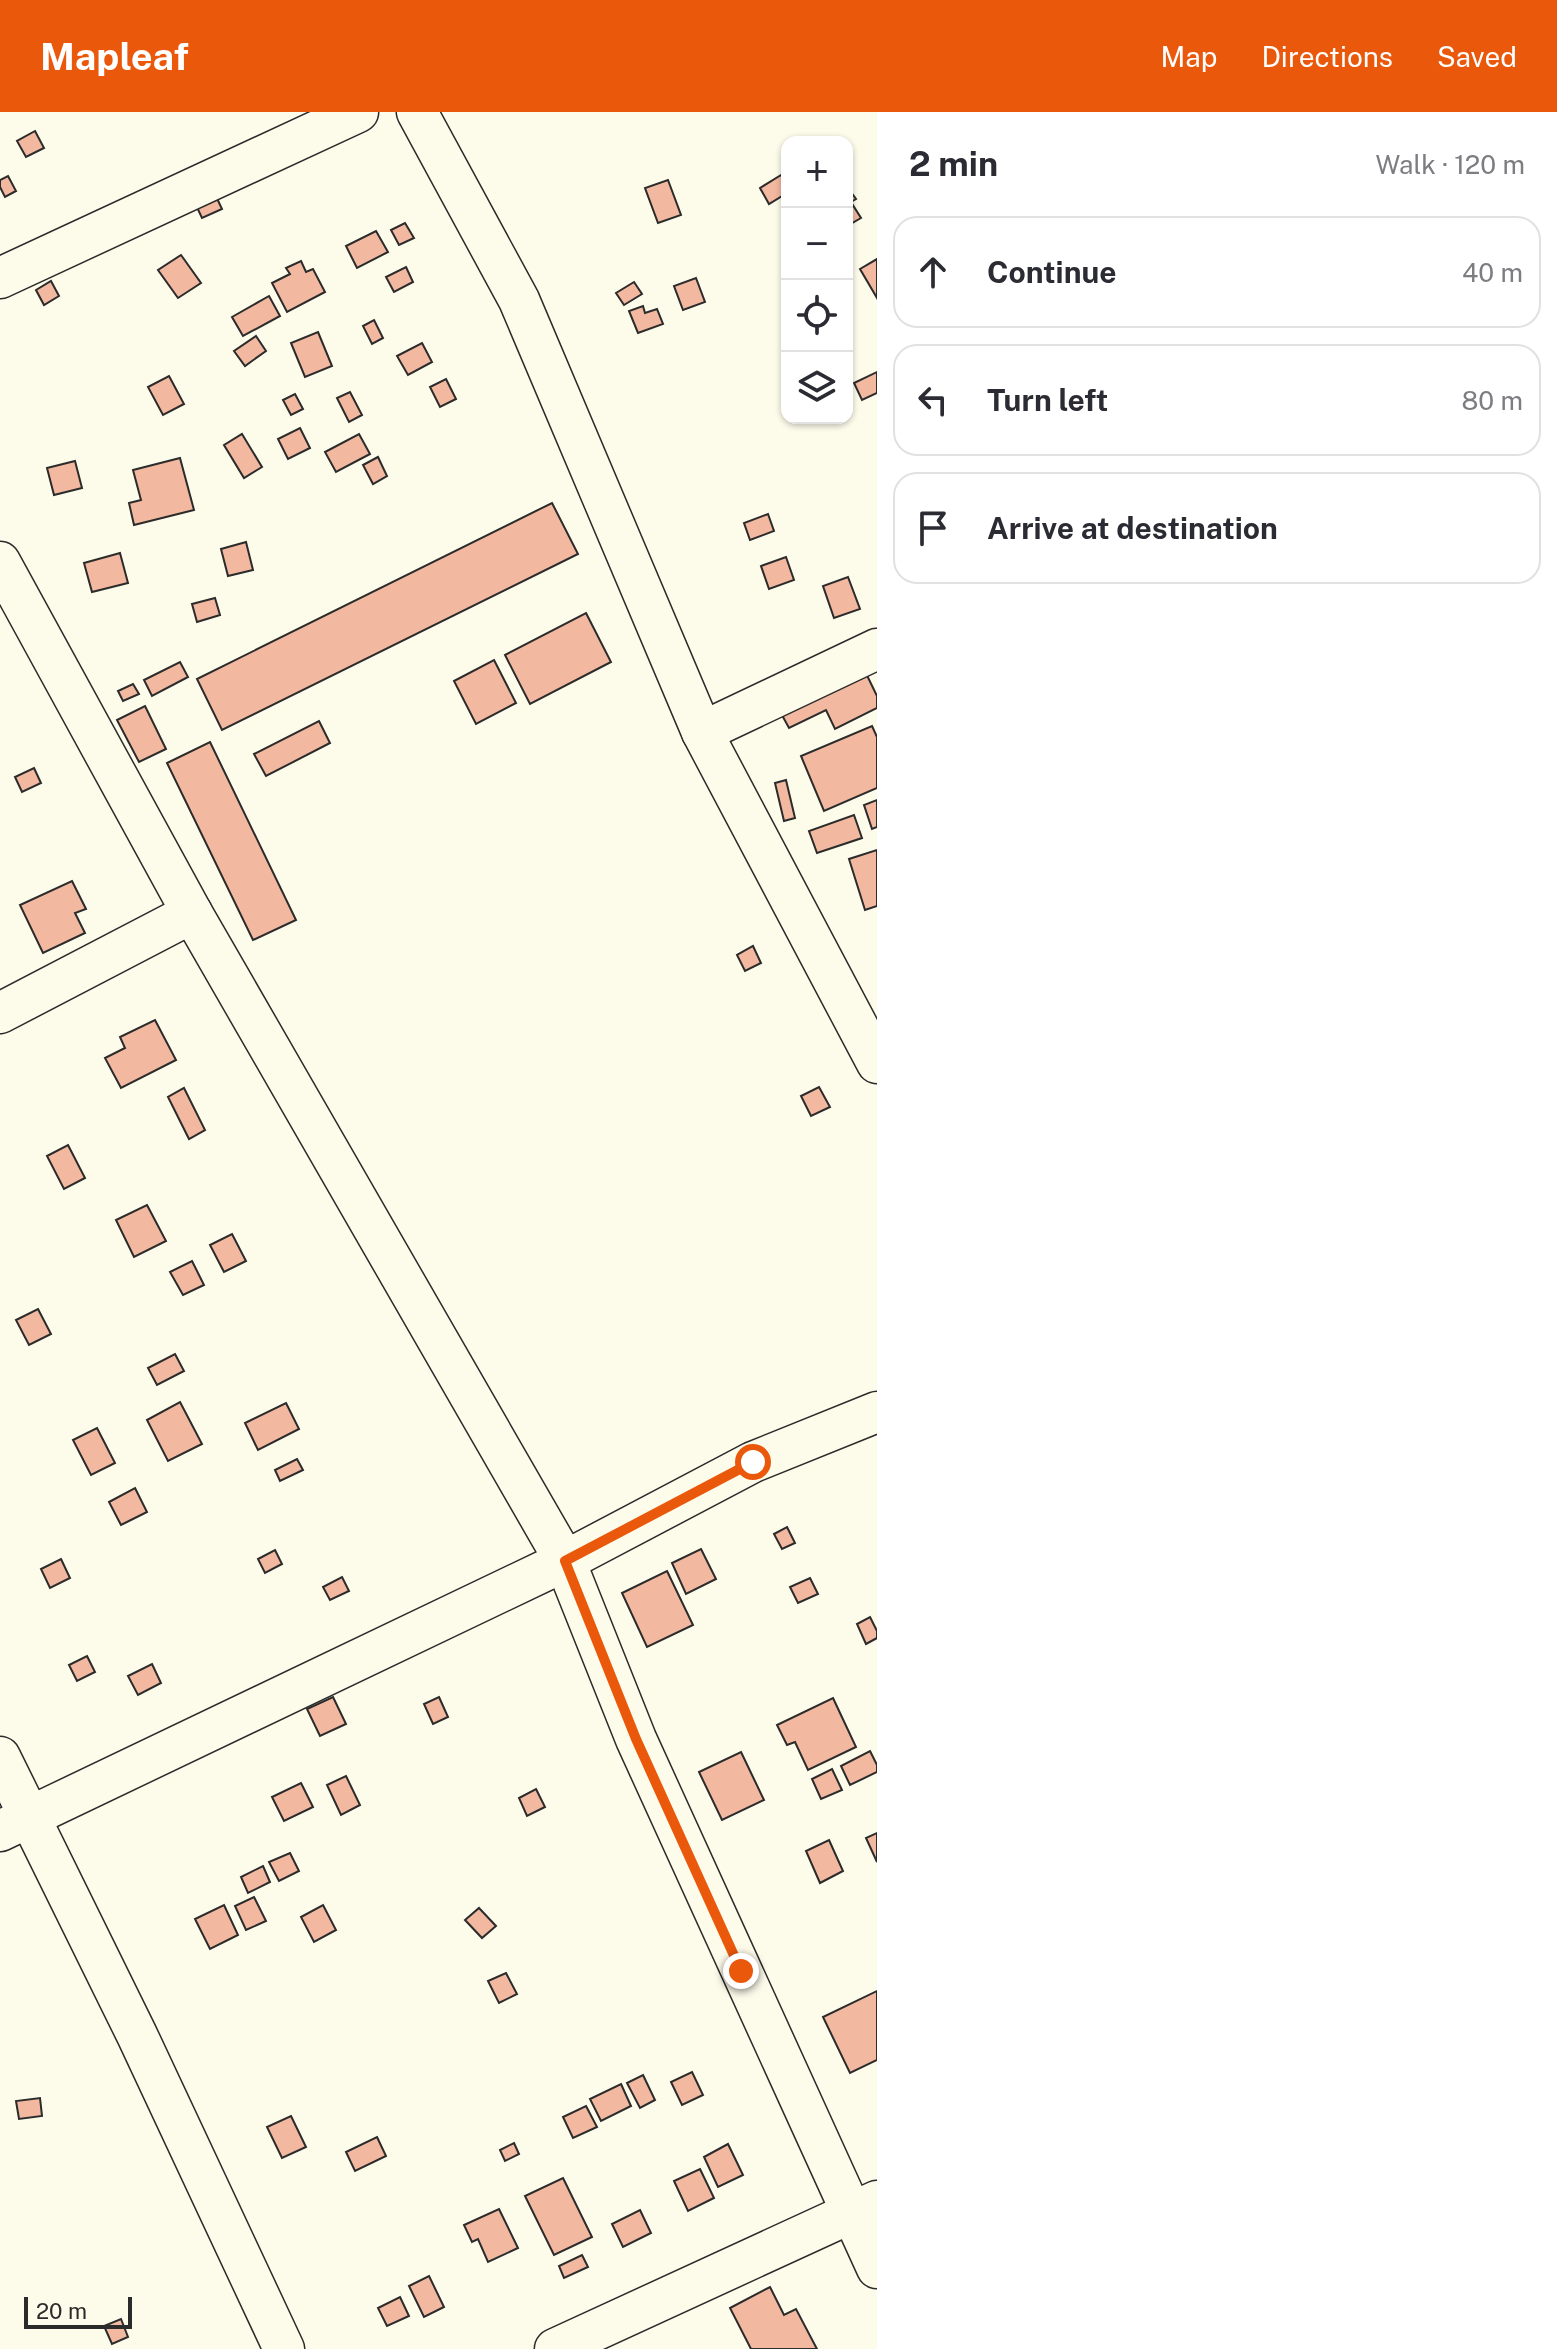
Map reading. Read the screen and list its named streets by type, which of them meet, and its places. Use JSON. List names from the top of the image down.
{
  "scale_bar": "20 m",
  "page": {
    "header": "Mapleaf",
    "nav": ["Map", "Directions", "Saved"],
    "heading": ["2 min", "Walk · 120 m"],
    "map_buttons": ["+", "−"],
    "list": [
      ["Continue", "40 m"],
      ["Turn left", "80 m"],
      "Arrive at destination"
    ],
    "scale": "20 m"
  }
}
